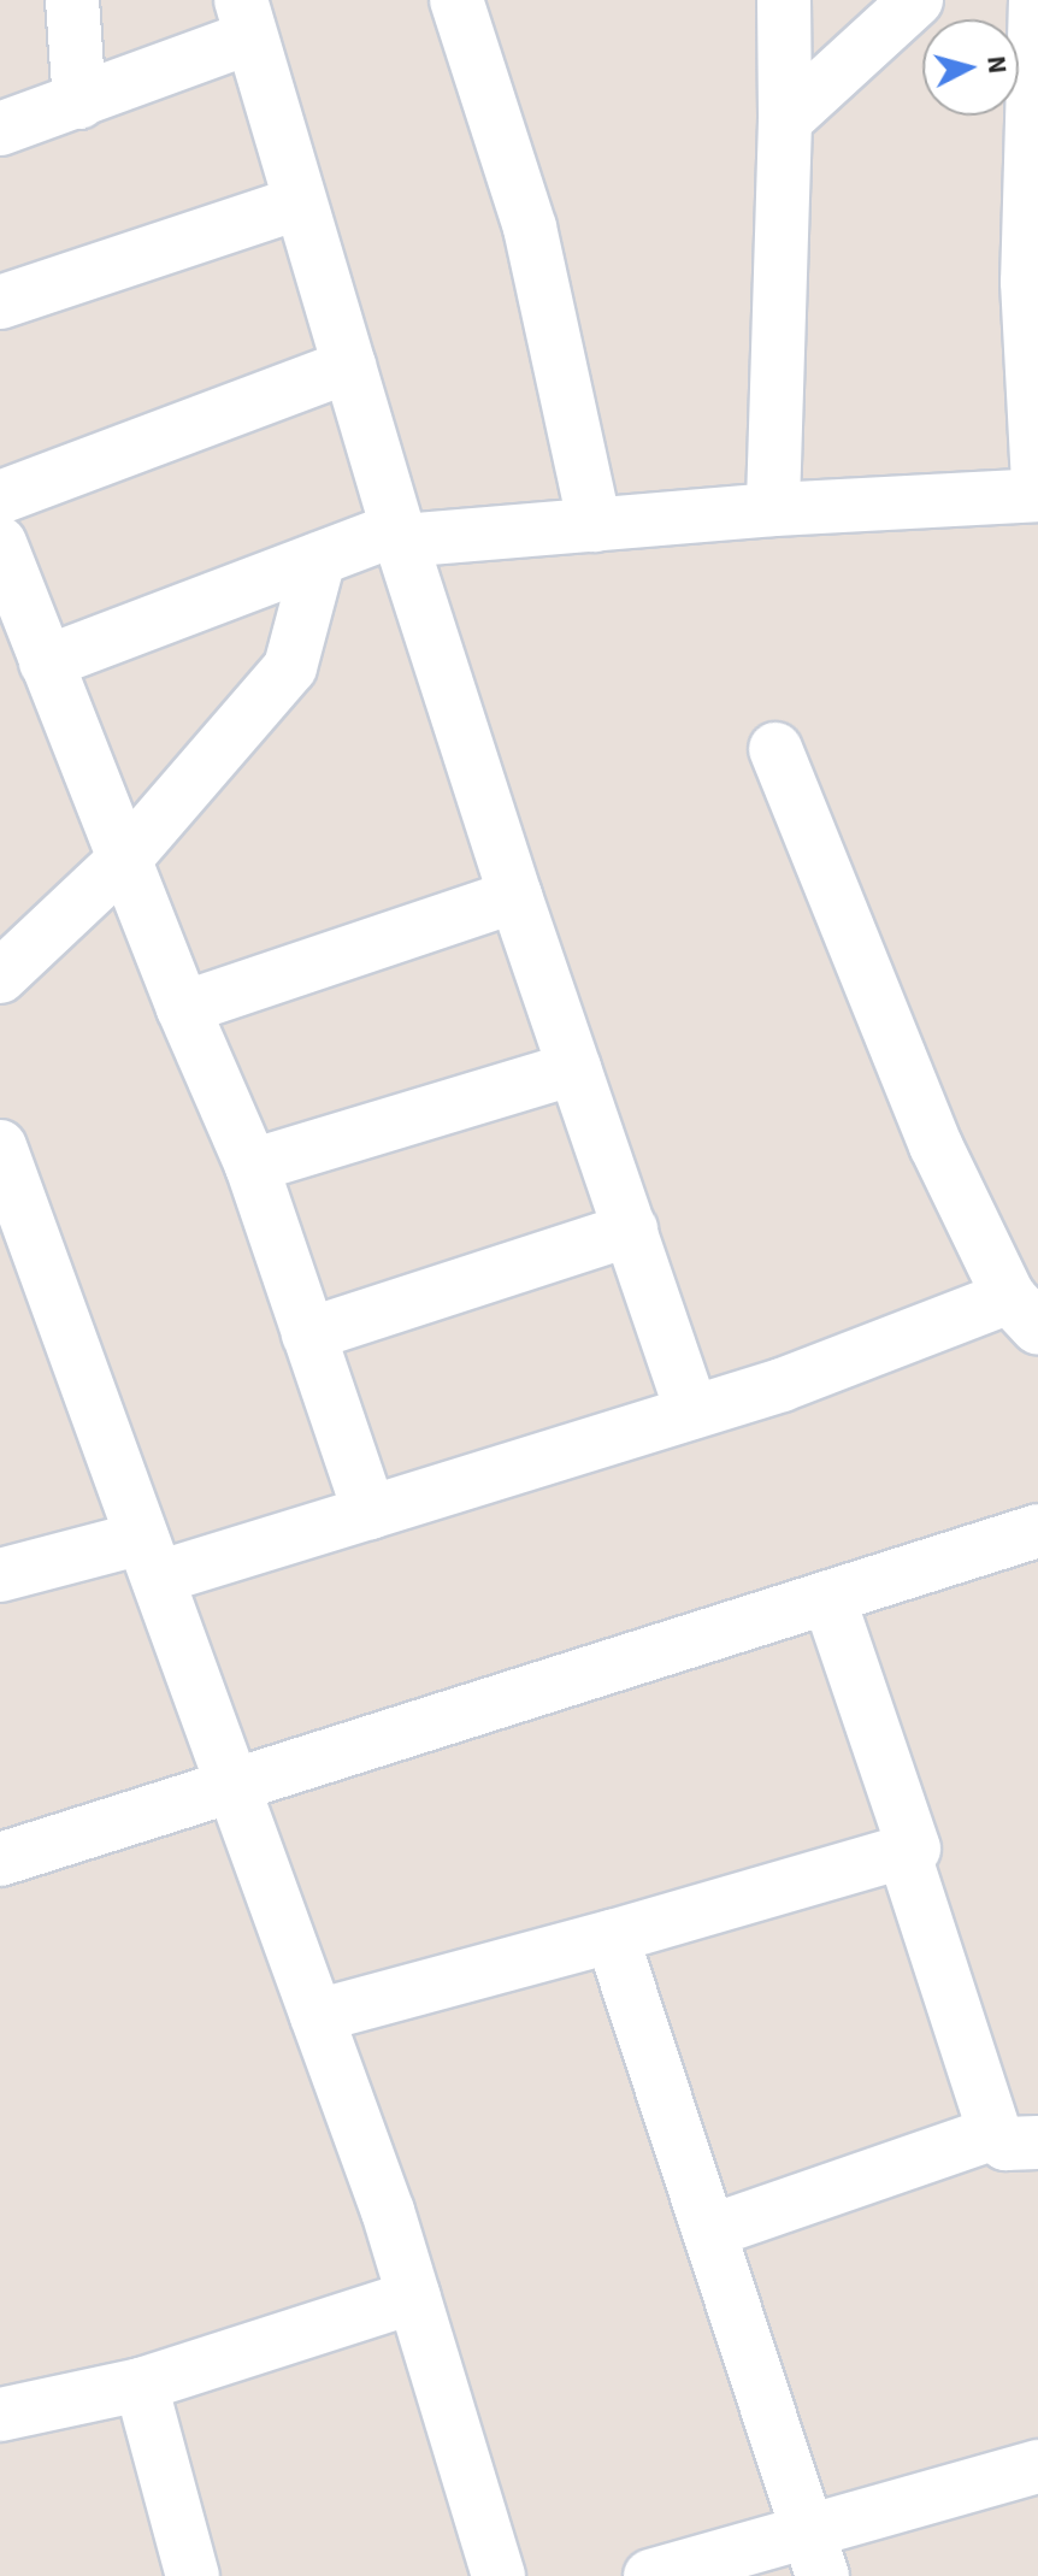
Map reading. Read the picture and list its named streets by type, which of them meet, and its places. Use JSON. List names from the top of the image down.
{
  "north": "right"
}
